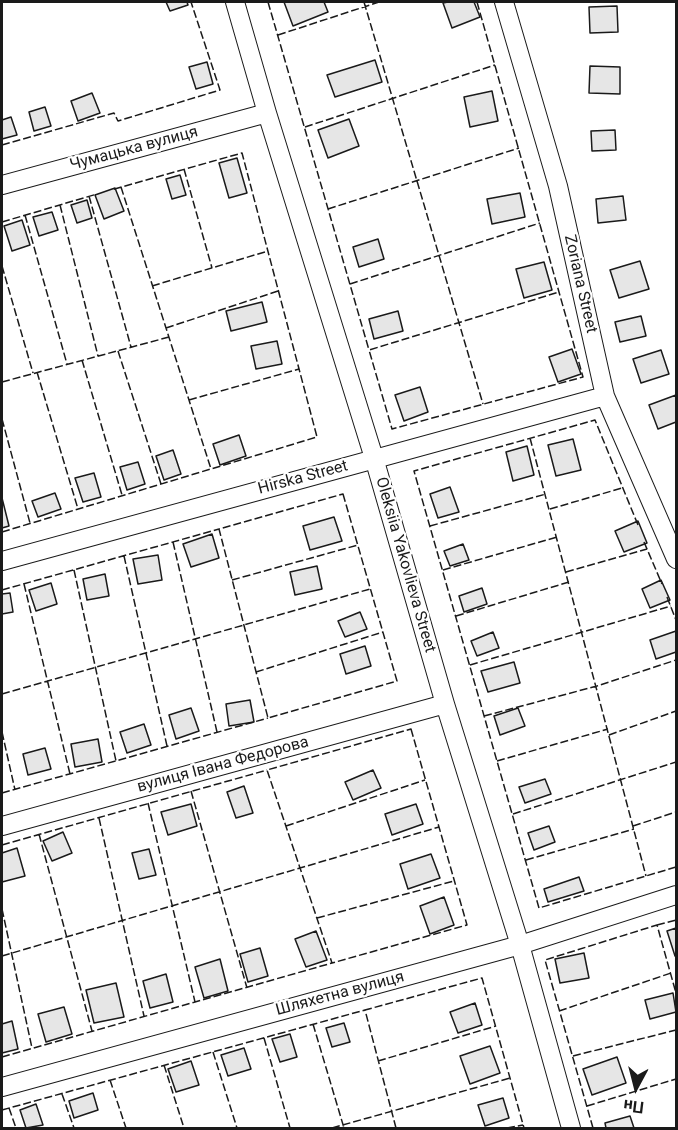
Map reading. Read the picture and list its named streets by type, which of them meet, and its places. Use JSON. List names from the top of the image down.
{
  "streets": {
    "street": [
      "Чумацька вулиця",
      "Zoriana Street",
      "Hirska Street",
      "Oleksiia Yakovlieva Street",
      "вулиця Івана Федорова",
      "Шляхетна вулиця"
    ]
  },
  "crossings": [
    ["Чумацька вулиця", "Oleksiia Yakovlieva Street"],
    ["Zoriana Street", "Hirska Street"],
    ["Hirska Street", "Oleksiia Yakovlieva Street"],
    ["Oleksiia Yakovlieva Street", "вулиця Івана Федорова"],
    ["Oleksiia Yakovlieva Street", "Шляхетна вулиця"]
  ],
  "north": "bottom"
}
